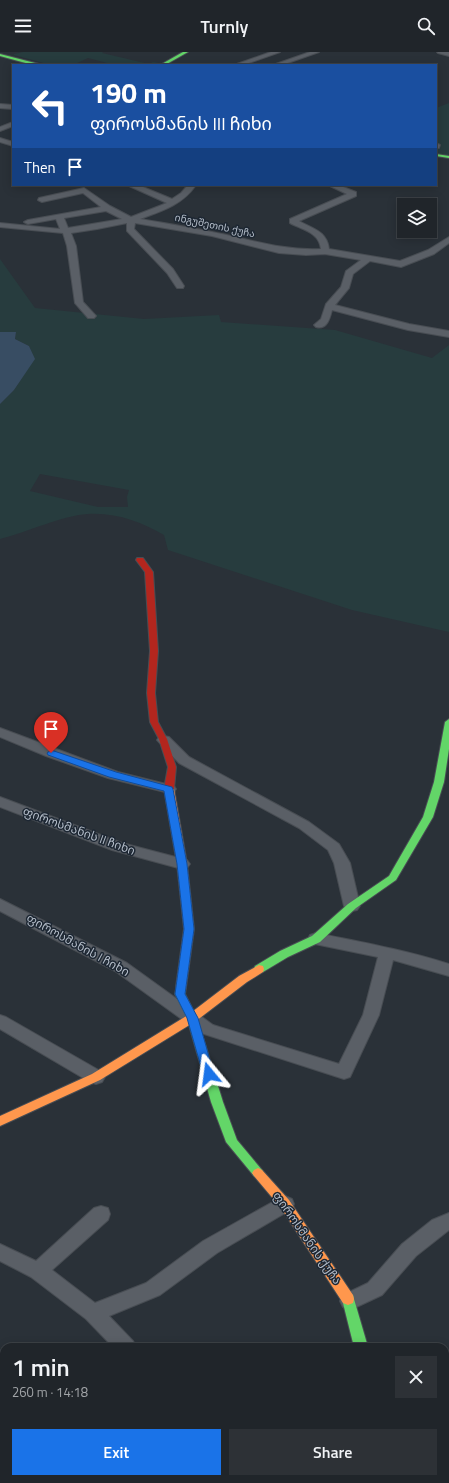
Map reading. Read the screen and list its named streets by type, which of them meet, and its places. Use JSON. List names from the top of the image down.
{
  "streets": {
    "street": [
      "ინგუშეთის ქუჩა",
      "ფიროსმანის II ჩიხი",
      "ფიროსმანის I ჩიხი",
      "ფიროსმანის ქუჩა"
    ]
  },
  "crossings": [
    ["ფიროსმანის II ჩიხი", "ფიროსმანის ქუჩა"],
    ["ფიროსმანის I ჩიხი", "ფიროსმანის ქუჩა"]
  ],
  "page": {
    "header": "Turnly",
    "turn": ["190 m", "ფიროსმანის III ჩიხი"],
    "then": "Then",
    "heading": ["1 min", "260 m · 14:18"],
    "buttons": ["Exit", "Share"]
  }
}
